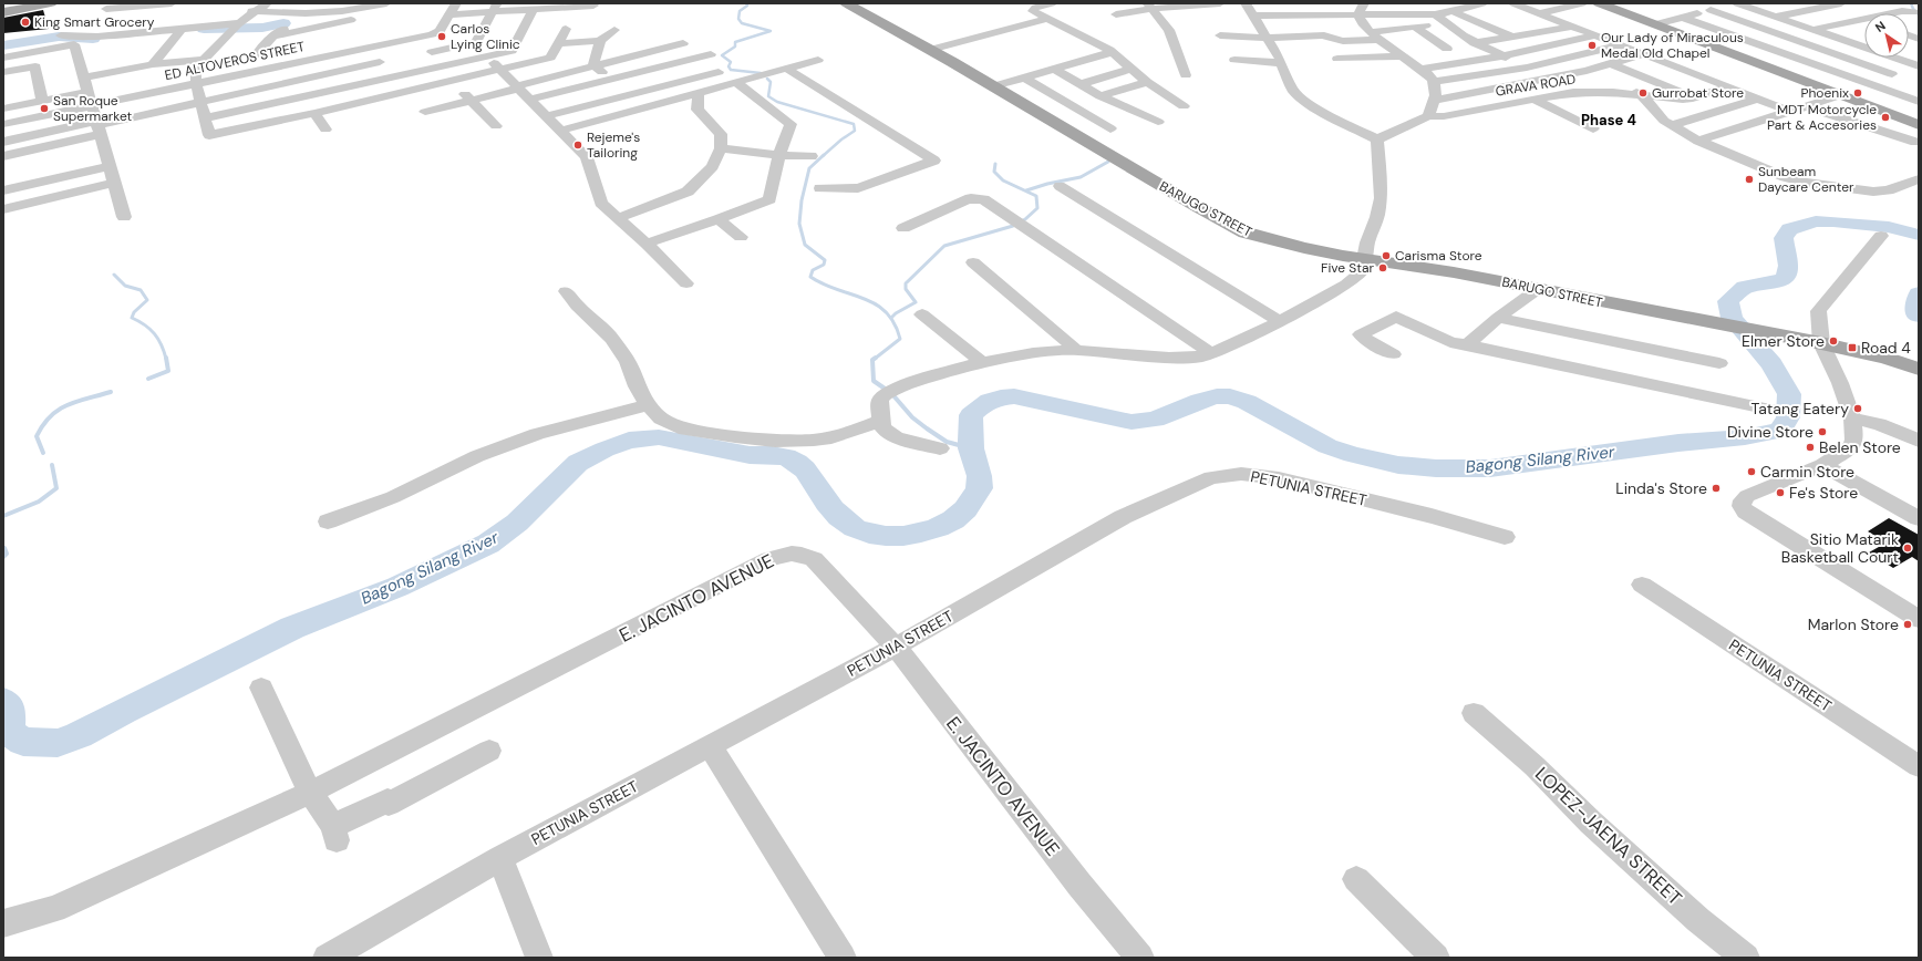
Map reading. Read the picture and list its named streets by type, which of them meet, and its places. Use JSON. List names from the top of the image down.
{
  "streets": {
    "main road": ["BARUGO STREET"],
    "street": [
      "ED ALTOVEROS STREET",
      "GRAVA ROAD",
      "PETUNIA STREET",
      "E. JACINTO AVENUE",
      "LOPEZ-JAENA STREET"
    ]
  },
  "crossings": [
    ["PETUNIA STREET", "E. JACINTO AVENUE"]
  ],
  "districts": ["Phase 4"],
  "water": ["Bagong Silang River"],
  "places": {
    "other": [
      "King Smart Grocery",
      "Carlos Lying Clinic",
      "Our Lady of Miraculous Medal Old Chapel",
      "Gurrobat Store",
      "Phoenix",
      "San Roque Supermarket",
      "MDT Motorcycle Part & Accesories",
      "Rejeme's Tailoring",
      "Sunbeam Daycare Center",
      "Carisma Store",
      "Five Star",
      "Elmer Store",
      "Tatang Eatery",
      "Divine Store",
      "Belen Store",
      "Carmin Store",
      "Linda's Store",
      "Fe's Store",
      "Sitio Matarik Basketball Court",
      "Marlon Store"
    ],
    "transit": ["Road 4"]
  },
  "north": "top left"
}
